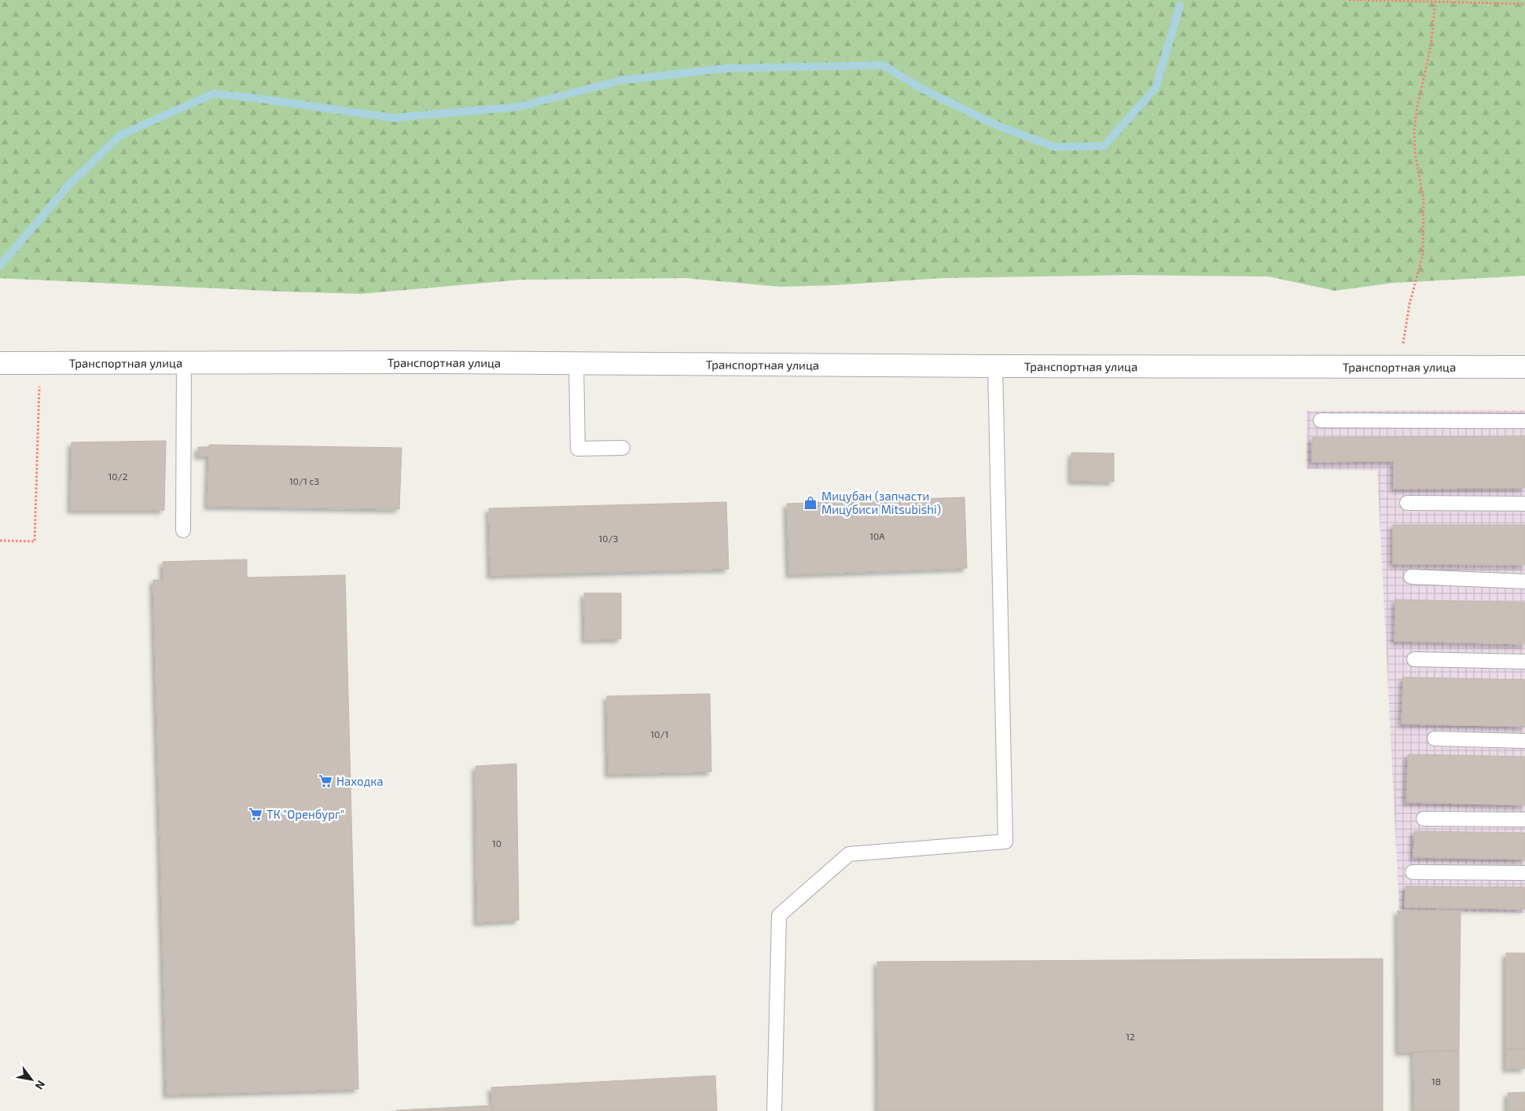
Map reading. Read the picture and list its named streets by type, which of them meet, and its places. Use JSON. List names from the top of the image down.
{
  "streets": {
    "street": ["Транспортная улица"]
  },
  "places": {
    "shop": ["Мицубан (запчасти Мицубиси Mitsubishi)"],
    "supermarket": ["Находка", "ТК \"Оренбург\""]
  },
  "house_numbers": [
    "10/2",
    "10/1 с3",
    "10А",
    "10/3",
    "10/1",
    "10",
    "12",
    "18"
  ],
  "north": "bottom right"
}
